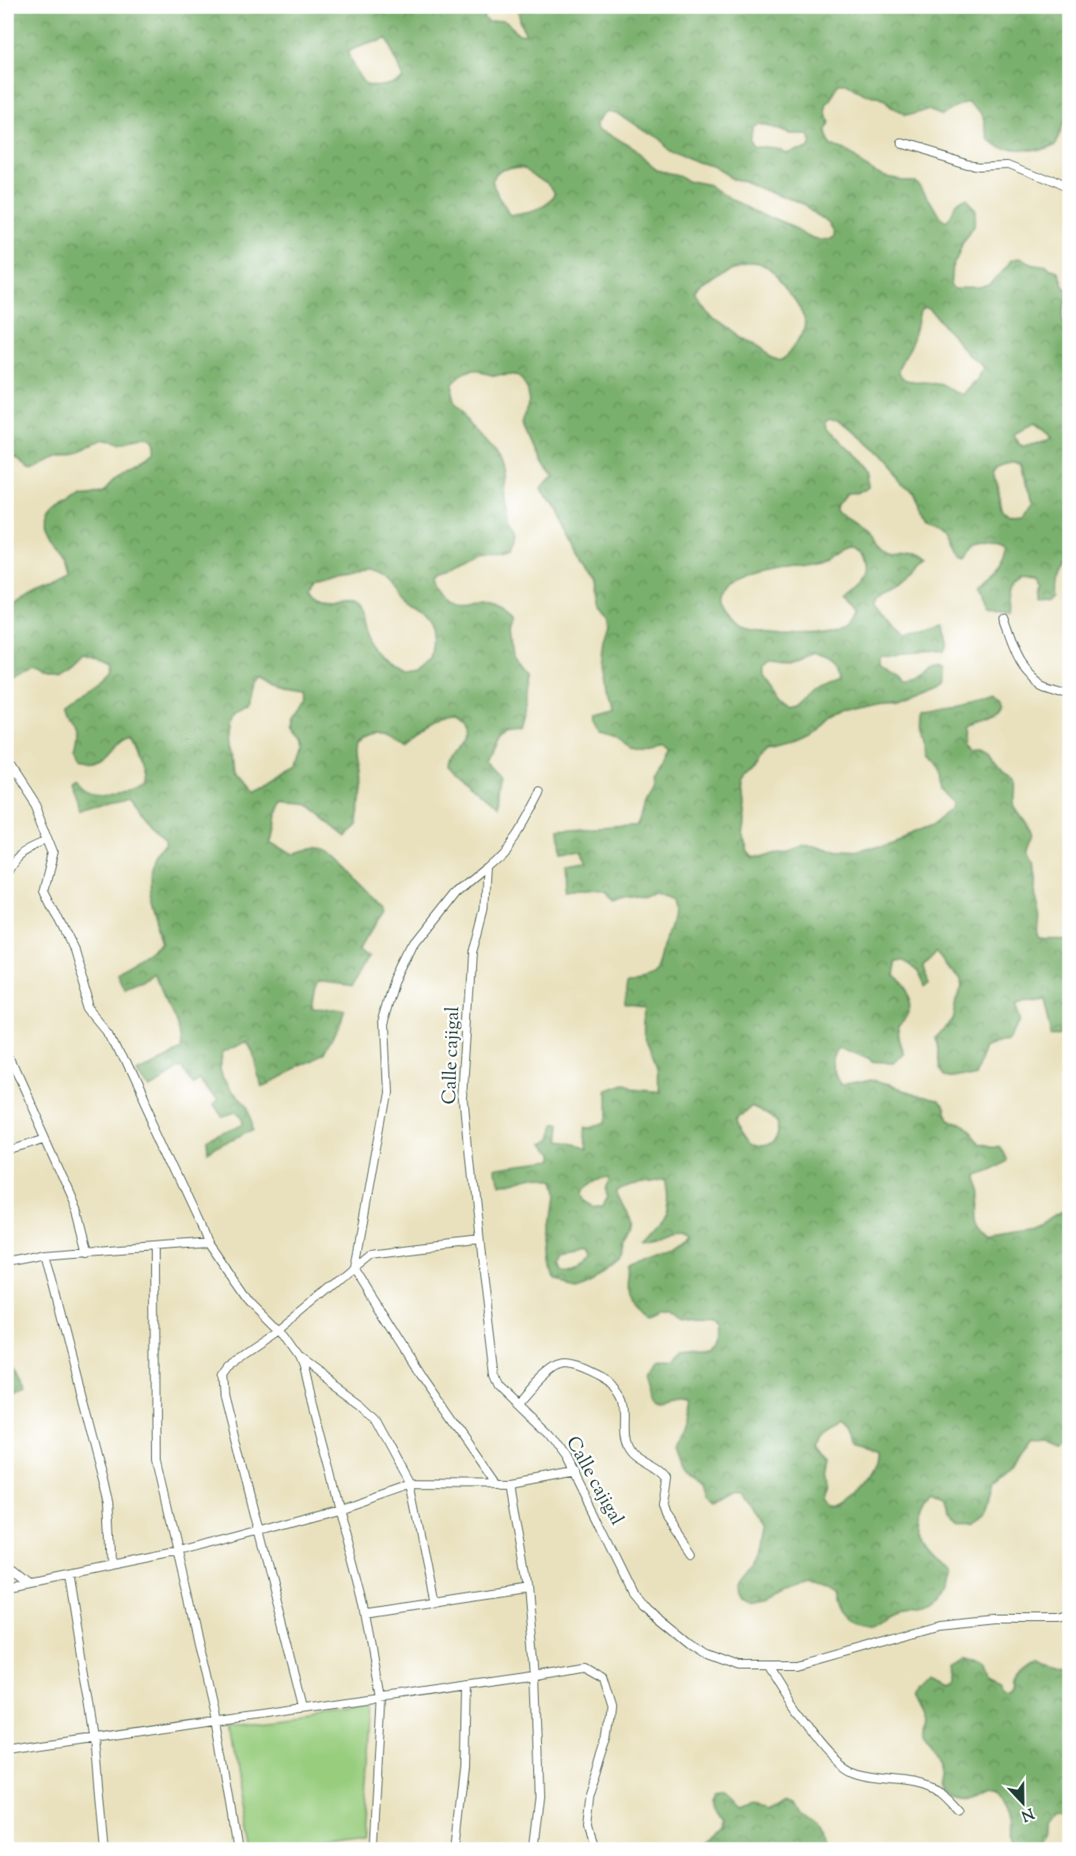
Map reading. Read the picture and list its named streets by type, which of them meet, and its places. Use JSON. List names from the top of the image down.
{
  "streets": {
    "street": ["Calle cajigal"]
  },
  "north": "bottom"
}
